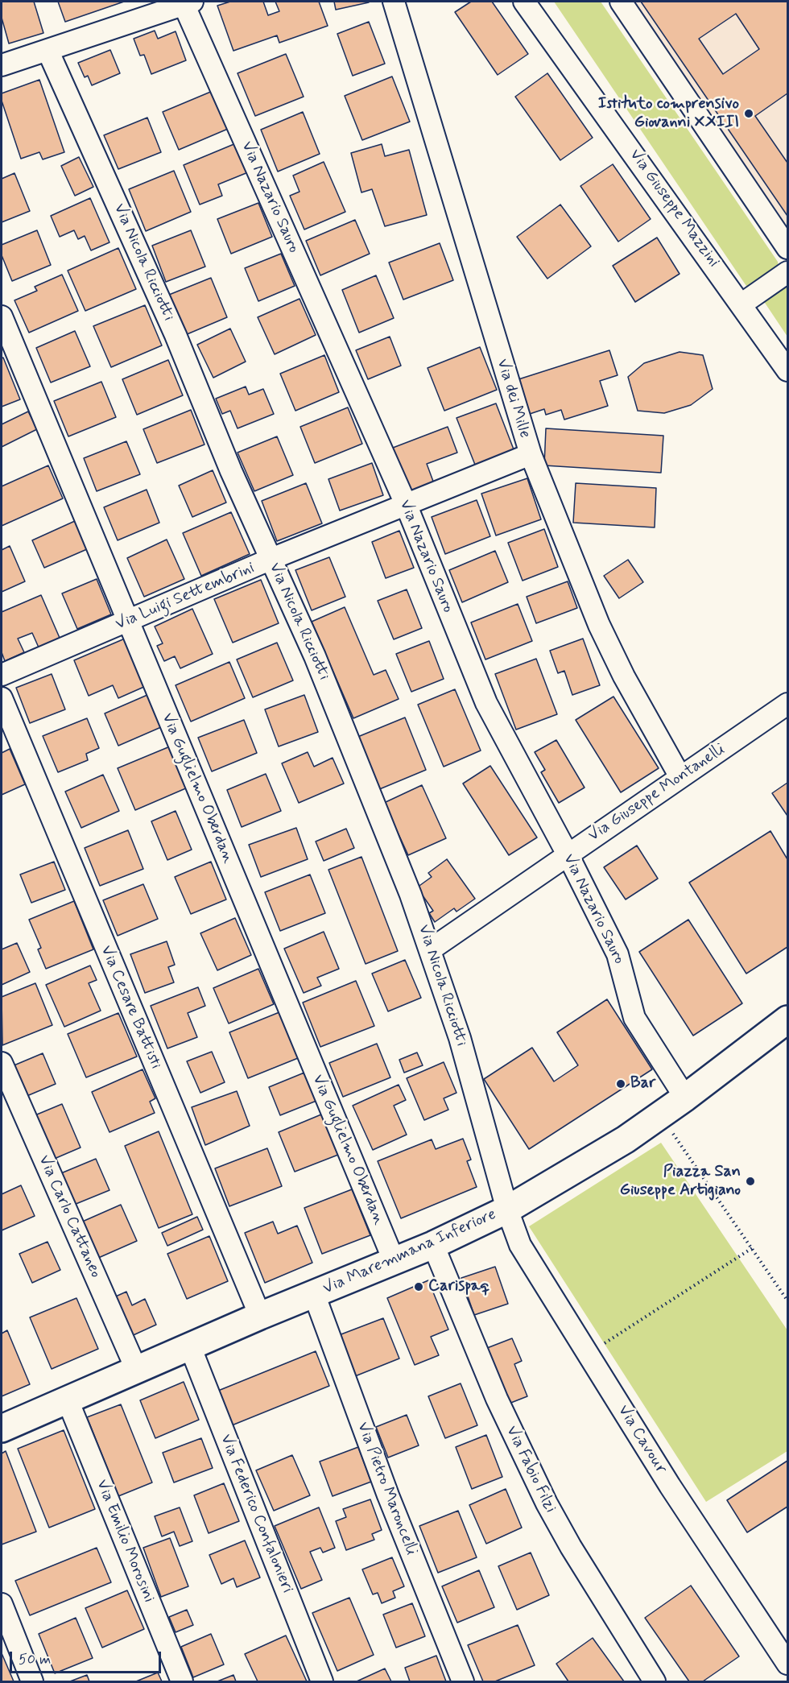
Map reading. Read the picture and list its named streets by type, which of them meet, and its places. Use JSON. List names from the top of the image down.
{
  "streets": {
    "main road": ["Via Maremmana Inferiore"],
    "street": [
      "Via Nazario Sauro",
      "Via Giuseppe Mazzini",
      "Via Nicola Ricciotti",
      "Via dei Mille",
      "Via Luigi Settembrini",
      "Via Guglielmo Oberdan",
      "Via Giuseppe Montanelli",
      "Via Cesare Battisti",
      "Via Carlo Cattaneo",
      "Via Cavour",
      "Via Fabio Filzi",
      "Via Pietro Maroncelli",
      "Via Federico Confalonieri",
      "Via Emilio Morosini"
    ]
  },
  "crossings": [
    ["Via Nazario Sauro", "Via Luigi Settembrini"],
    ["Via Nazario Sauro", "Via Giuseppe Montanelli"],
    ["Via Nazario Sauro", "Via Maremmana Inferiore"],
    ["Via Nicola Ricciotti", "Via Luigi Settembrini"],
    ["Via Nicola Ricciotti", "Via Giuseppe Montanelli"],
    ["Via Nicola Ricciotti", "Via Maremmana Inferiore"],
    ["Via Nicola Ricciotti", "Via Cavour"],
    ["Via dei Mille", "Via Luigi Settembrini"],
    ["Via dei Mille", "Via Giuseppe Montanelli"],
    ["Via Luigi Settembrini", "Via Guglielmo Oberdan"],
    ["Via Guglielmo Oberdan", "Via Maremmana Inferiore"],
    ["Via Cesare Battisti", "Via Maremmana Inferiore"],
    ["Via Carlo Cattaneo", "Via Maremmana Inferiore"],
    ["Via Maremmana Inferiore", "Via Cavour"],
    ["Via Maremmana Inferiore", "Via Fabio Filzi"],
    ["Via Maremmana Inferiore", "Via Pietro Maroncelli"],
    ["Via Maremmana Inferiore", "Via Federico Confalonieri"],
    ["Via Maremmana Inferiore", "Via Emilio Morosini"]
  ],
  "places": [
    "Istituto comprensivo Giovanni XXIII",
    "Bar",
    "Piazza San Giuseppe Artigiano",
    "Carispaq"
  ],
  "scale_bar": "50 m"
}
